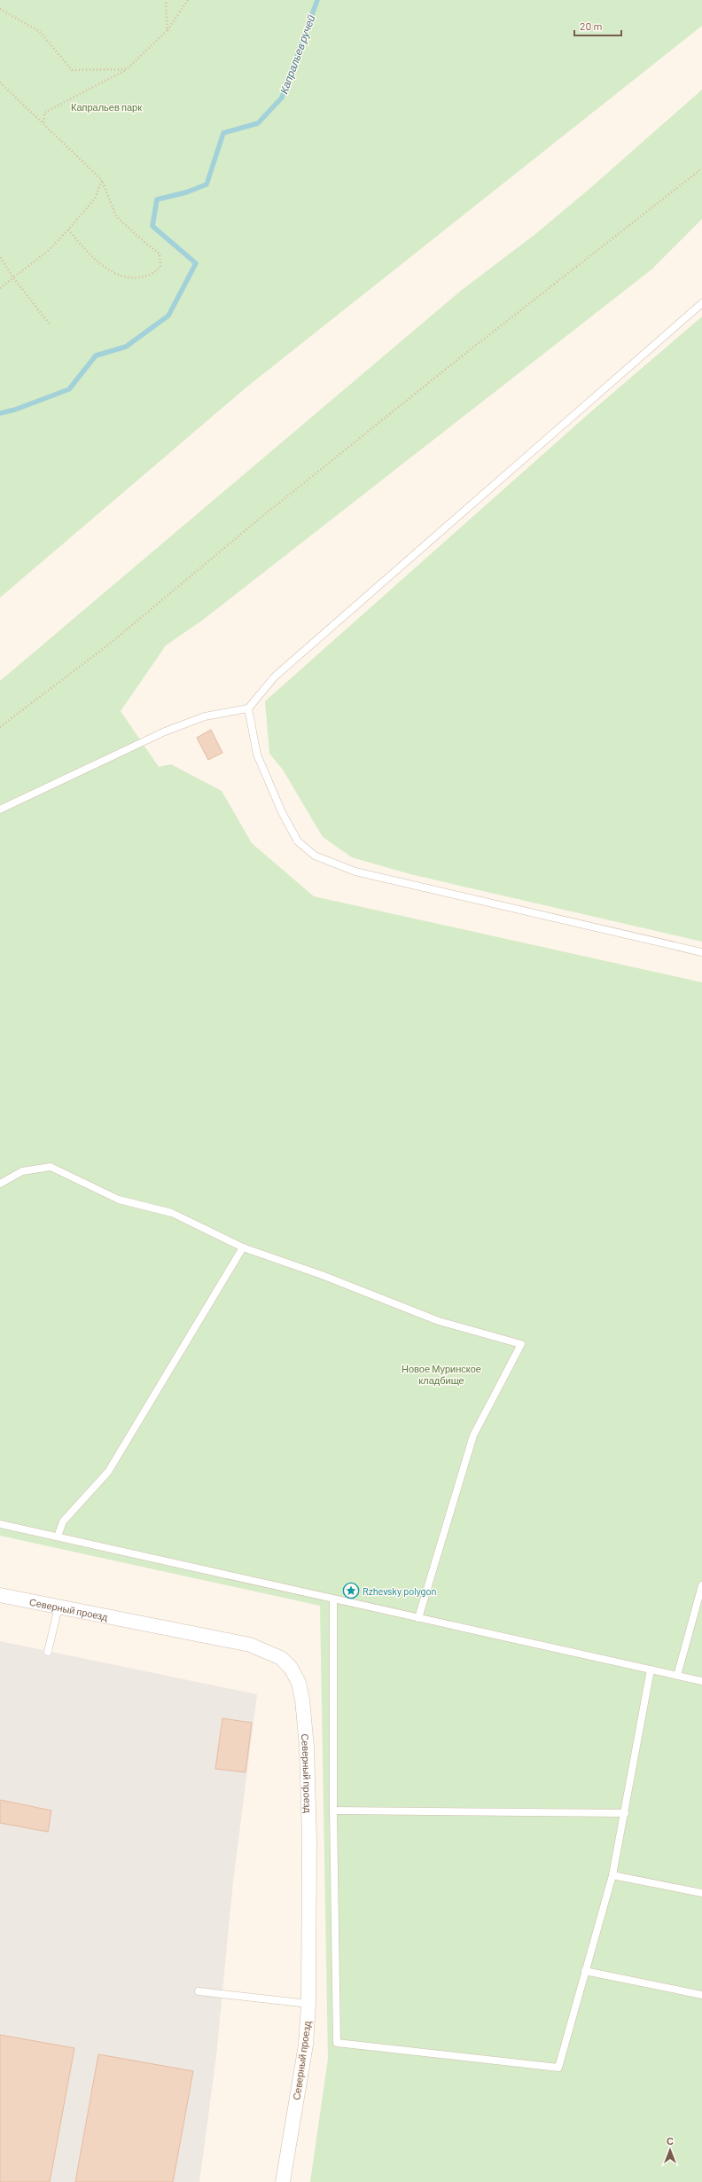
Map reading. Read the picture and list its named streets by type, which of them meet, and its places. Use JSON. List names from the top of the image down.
{
  "streets": {
    "street": ["Северный проезд"]
  },
  "water": ["Капральев ручей"],
  "parks": ["Капральев парк", "Новое Муринское кладбище"],
  "places": {
    "place": ["Rzhevsky polygon"]
  },
  "scale_bar": "20 m",
  "north": "top"
}
